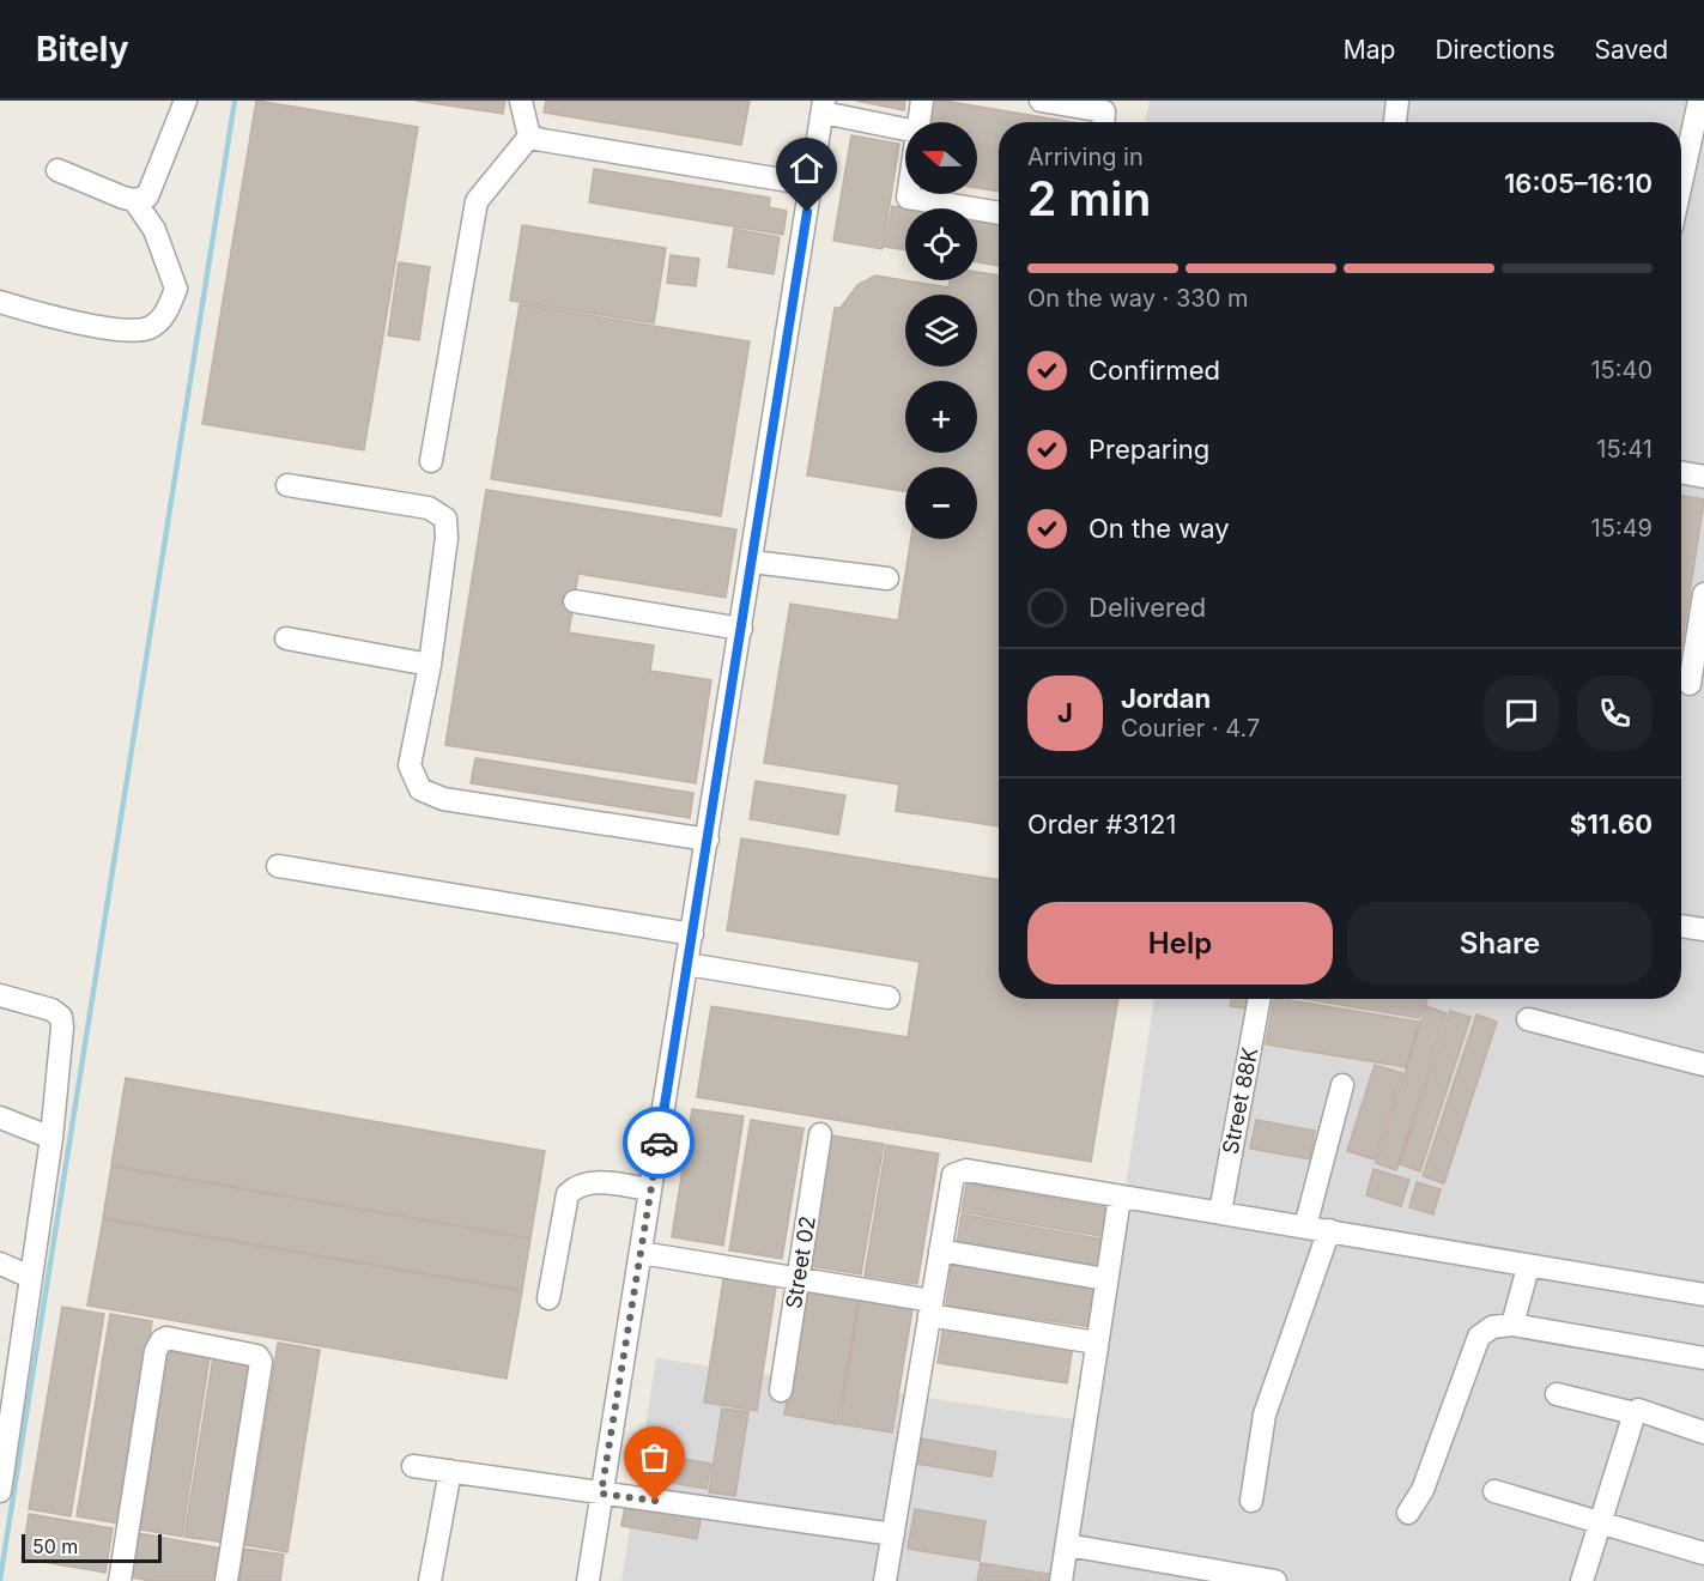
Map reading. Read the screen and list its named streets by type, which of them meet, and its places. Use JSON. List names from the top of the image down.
{
  "streets": {
    "street": ["Street 88K", "Street 02"]
  },
  "scale_bar": "50 m",
  "north": "left",
  "page": {
    "header": "Bitely",
    "nav": ["Map", "Directions", "Saved"],
    "map_buttons": ["+", "−"],
    "heading": ["2 min", "Arriving in", "16:05–16:10"],
    "panel": [
      "Jordan",
      "Courier · 4.7",
      "Order #3121",
      "$11.60"
    ],
    "bar": "On the way · 330 m",
    "list": [
      ["Confirmed", "15:40"],
      ["Preparing", "15:41"],
      ["On the way", "15:49"],
      "Delivered"
    ],
    "round": "J",
    "buttons": ["Help", "Share"],
    "scale": "50 m"
  }
}
